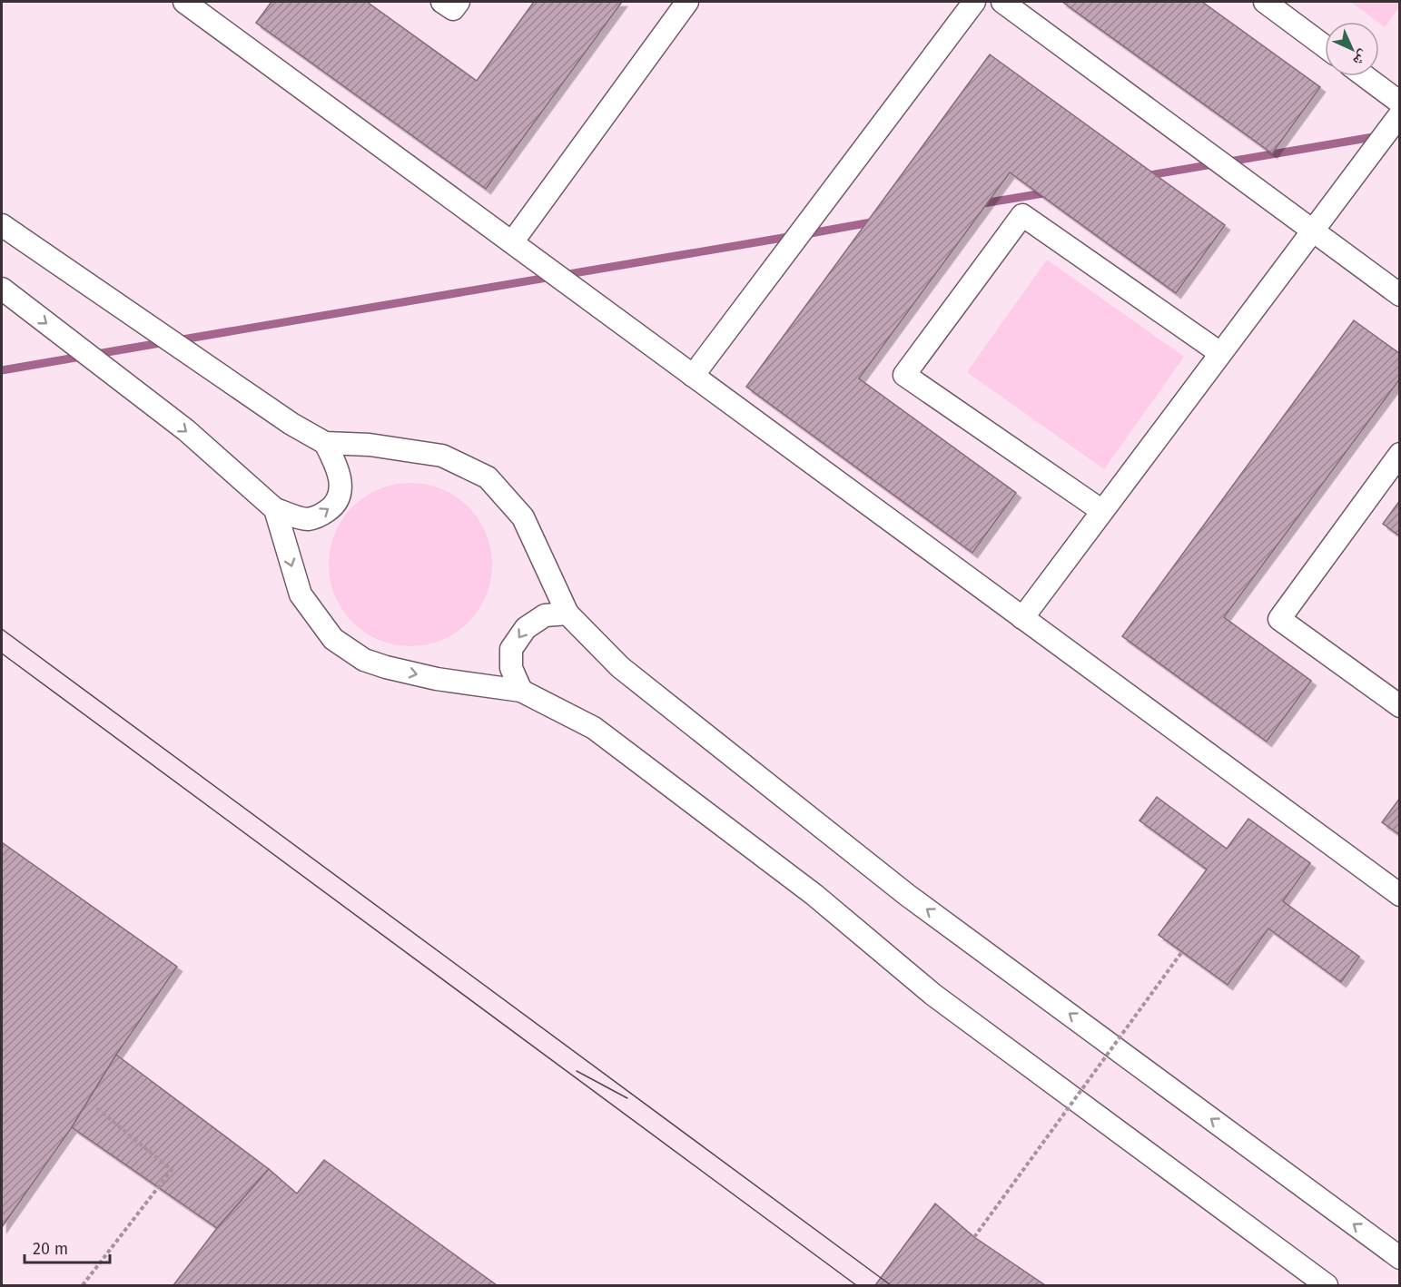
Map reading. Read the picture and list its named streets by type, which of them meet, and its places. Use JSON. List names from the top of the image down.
{
  "scale_bar": "20 m",
  "north": "bottom right"
}
